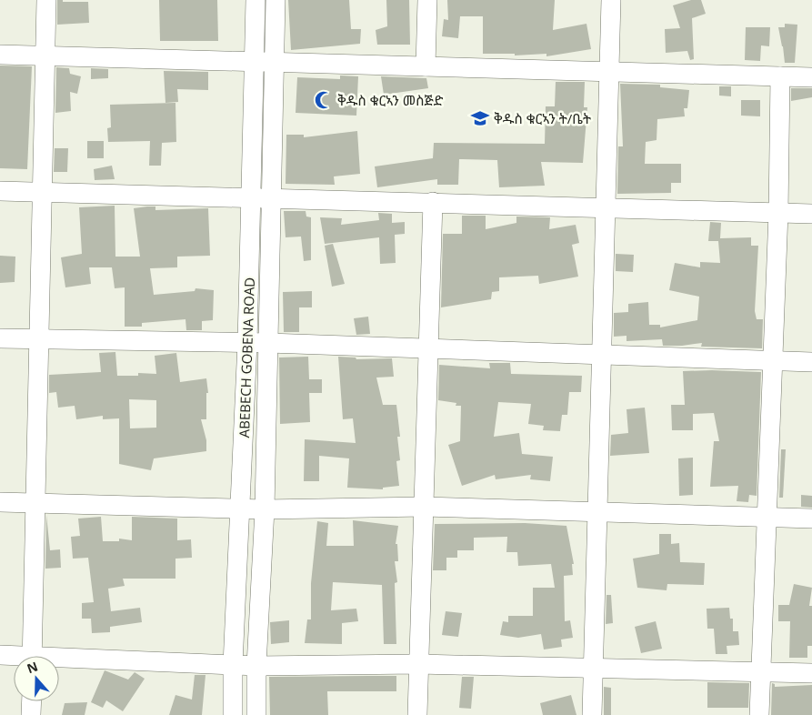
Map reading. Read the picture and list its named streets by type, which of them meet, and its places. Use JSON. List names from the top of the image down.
{
  "streets": {
    "street": ["ABEBECH GOBENA ROAD"]
  },
  "places": {
    "mosque": ["ቅዱስ ቁርኣን መስጅድ"],
    "school or university": ["ቅዱስ ቁርኣን ት/ቤት"]
  },
  "north": "top"
}
